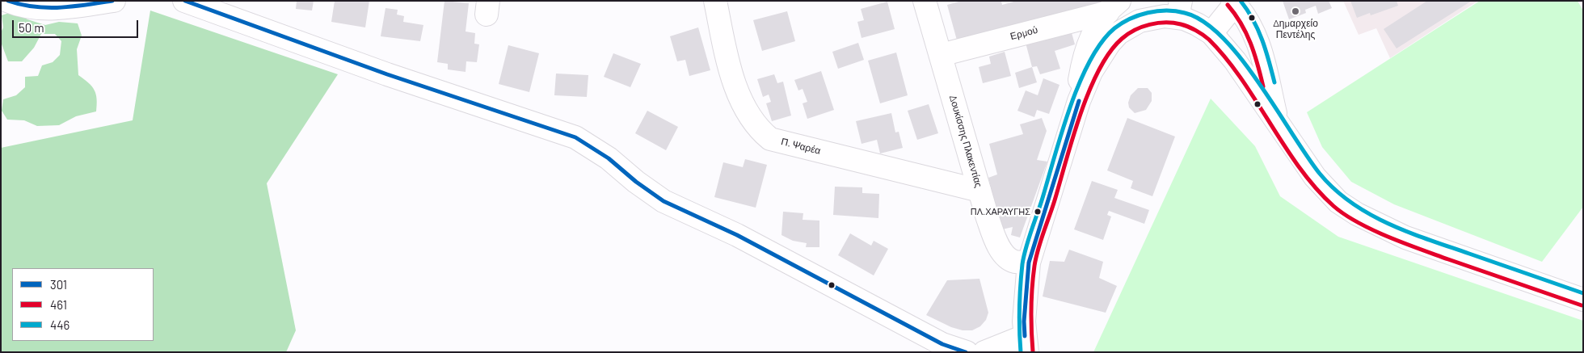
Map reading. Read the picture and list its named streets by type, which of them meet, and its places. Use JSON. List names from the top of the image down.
{
  "streets": {
    "main road": ["Ερμού", "Δουκίσσης Πλακεντίας", "Π. Ψαρέα"]
  },
  "crossings": [
    ["Ερμού", "Δουκίσσης Πλακεντίας"],
    ["Δουκίσσης Πλακεντίας", "Π. Ψαρέα"]
  ],
  "places": ["Δημαρχείο Πεντέλης", "ΠΛ.ΧΑΡΑΥΓΗΣ"],
  "lines": ["transit line 301", "transit line 446", "transit line 461"],
  "legend": ["301", "461", "446"],
  "scale_bar": "50 m"
}
